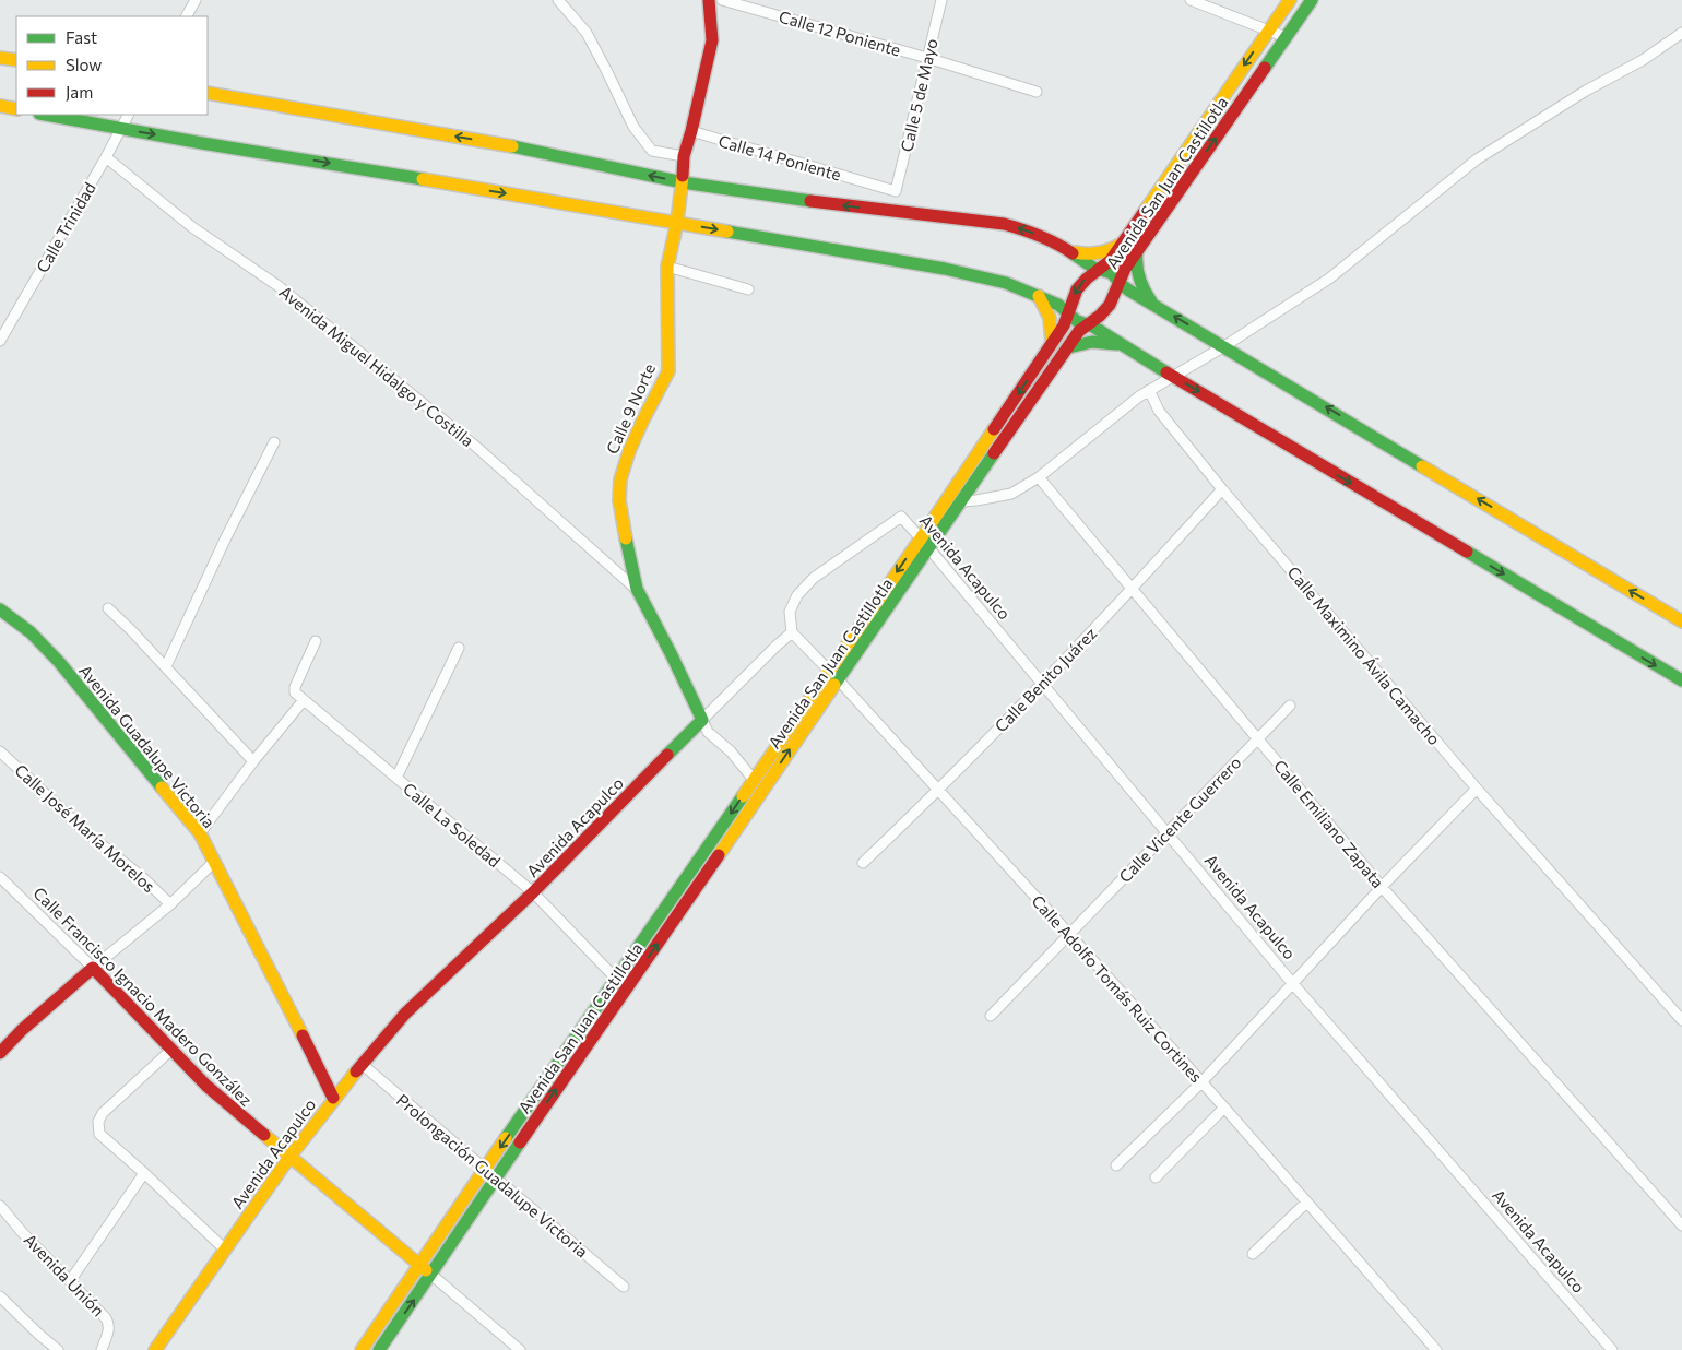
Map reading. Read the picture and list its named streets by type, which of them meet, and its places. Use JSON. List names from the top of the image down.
{
  "streets": {
    "main road": [
      "Avenida San Juan Castillotla",
      "Calle 9 Norte",
      "Avenida Acapulco",
      "Avenida Guadalupe Victoria",
      "Calle Francisco Ignacio Madero González"
    ],
    "street": [
      "Calle 12 Poniente",
      "Calle 5 de Mayo",
      "Calle 14 Poniente",
      "Calle Trinidad",
      "Avenida Miguel Hidalgo y Costilla",
      "Calle Maximino Ávila Camacho",
      "Calle Benito Juárez",
      "Calle Vicente Guerrero",
      "Calle Emiliano Zapata",
      "Calle La Soledad",
      "Calle José María Morelos",
      "Calle Adolfo Tomás Ruiz Cortines",
      "Prolongación Guadalupe Victoria",
      "Avenida Unión"
    ]
  },
  "crossings": [
    ["Calle 12 Poniente", "Calle 5 de Mayo"],
    ["Calle 5 de Mayo", "Calle 14 Poniente"],
    ["Calle 14 Poniente", "Calle 9 Norte"],
    ["Avenida San Juan Castillotla", "Avenida Acapulco"],
    ["Avenida San Juan Castillotla", "Calle La Soledad"],
    ["Avenida San Juan Castillotla", "Calle Adolfo Tomás Ruiz Cortines"],
    ["Avenida San Juan Castillotla", "Calle Francisco Ignacio Madero González"],
    ["Avenida San Juan Castillotla", "Prolongación Guadalupe Victoria"],
    ["Calle Trinidad", "Avenida Miguel Hidalgo y Costilla"],
    ["Avenida Miguel Hidalgo y Costilla", "Calle 9 Norte"],
    ["Calle 9 Norte", "Avenida Acapulco"],
    ["Avenida Acapulco", "Calle Benito Juárez"],
    ["Avenida Acapulco", "Avenida Guadalupe Victoria"],
    ["Avenida Acapulco", "Calle Vicente Guerrero"],
    ["Avenida Acapulco", "Calle La Soledad"],
    ["Avenida Acapulco", "Calle Adolfo Tomás Ruiz Cortines"],
    ["Avenida Acapulco", "Calle Francisco Ignacio Madero González"],
    ["Avenida Acapulco", "Prolongación Guadalupe Victoria"],
    ["Calle Maximino Ávila Camacho", "Calle Benito Juárez"],
    ["Calle Benito Juárez", "Calle Emiliano Zapata"],
    ["Calle Benito Juárez", "Calle Adolfo Tomás Ruiz Cortines"],
    ["Calle Vicente Guerrero", "Calle Emiliano Zapata"],
    ["Calle Vicente Guerrero", "Calle Adolfo Tomás Ruiz Cortines"]
  ],
  "legend": ["Fast", "Slow", "Jam"]
}
